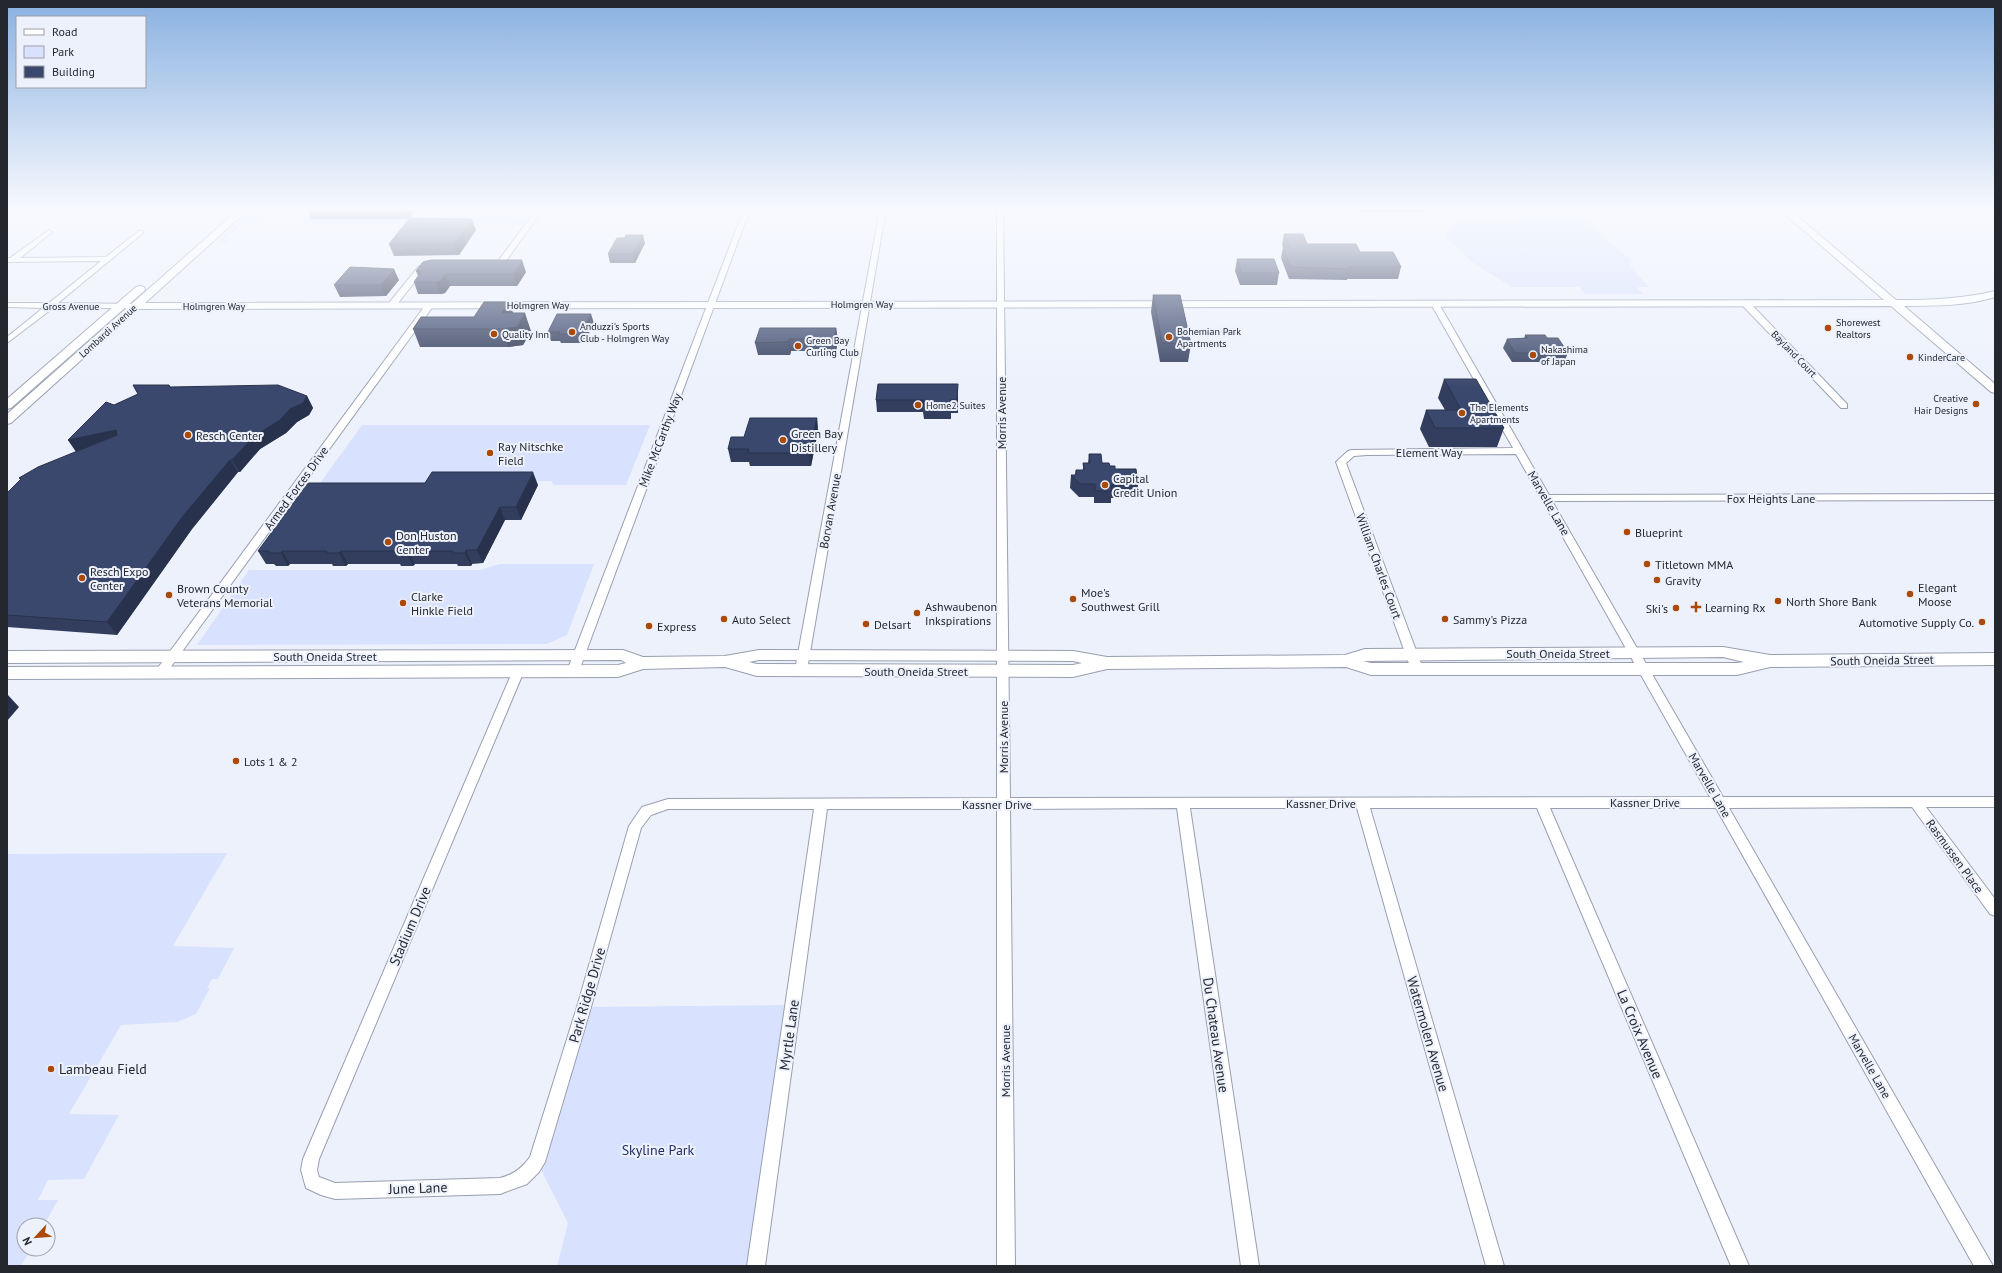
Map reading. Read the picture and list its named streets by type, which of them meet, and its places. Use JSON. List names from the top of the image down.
{
  "streets": {
    "street": [
      "Holmgren Way",
      "Gross Avenue",
      "Lombardi Avenue",
      "Bayland Court",
      "Morris Avenue",
      "Mike McCarthy Way",
      "Element Way",
      "Armed Forces Drive",
      "Fox Heights Lane",
      "Marvelle Lane",
      "Borvan Avenue",
      "William Charles Court",
      "South Oneida Street",
      "Kassner Drive",
      "Rasmussen Place",
      "Stadium Drive",
      "Park Ridge Drive",
      "Watermolen Avenue",
      "La Croix Avenue",
      "Myrtle Lane",
      "Du Chateau Avenue",
      "June Lane"
    ]
  },
  "crossings": [
    ["Holmgren Way", "Gross Avenue"],
    ["Holmgren Way", "Lombardi Avenue"],
    ["Holmgren Way", "Bayland Court"],
    ["Holmgren Way", "Morris Avenue"],
    ["Holmgren Way", "Mike McCarthy Way"],
    ["Holmgren Way", "Armed Forces Drive"],
    ["Holmgren Way", "Marvelle Lane"],
    ["Holmgren Way", "Borvan Avenue"],
    ["Gross Avenue", "Lombardi Avenue"],
    ["Morris Avenue", "South Oneida Street"],
    ["Morris Avenue", "Kassner Drive"],
    ["Mike McCarthy Way", "South Oneida Street"],
    ["Element Way", "Marvelle Lane"],
    ["Element Way", "William Charles Court"],
    ["Armed Forces Drive", "South Oneida Street"],
    ["Fox Heights Lane", "Marvelle Lane"],
    ["Marvelle Lane", "South Oneida Street"],
    ["Marvelle Lane", "Kassner Drive"],
    ["Borvan Avenue", "South Oneida Street"],
    ["William Charles Court", "South Oneida Street"],
    ["South Oneida Street", "Stadium Drive"],
    ["Kassner Drive", "Rasmussen Place"],
    ["Kassner Drive", "Park Ridge Drive"],
    ["Kassner Drive", "Watermolen Avenue"],
    ["Kassner Drive", "La Croix Avenue"],
    ["Kassner Drive", "Myrtle Lane"],
    ["Kassner Drive", "Du Chateau Avenue"],
    ["Stadium Drive", "June Lane"],
    ["Park Ridge Drive", "June Lane"]
  ],
  "parks": ["Skyline Park"],
  "places": {
    "other": [
      "Shorewest Realtors",
      "Anduzzi's Sports Club - Holmgren Way",
      "Quality Inn",
      "Bohemian Park Apartments",
      "Green Bay Curling Club",
      "Nakashima of Japan",
      "KinderCare",
      "Creative Hair Designs",
      "Home2 Suites",
      "The Elements Apartments",
      "Resch Center",
      "Green Bay Distillery",
      "Ray Nitschke Field",
      "Capital Credit Union",
      "Blueprint",
      "Don Huston Center",
      "Titletown MMA",
      "Resch Expo Center",
      "Gravity",
      "Elegant Moose",
      "Brown County Veterans Memorial",
      "Moe's Southwest Grill",
      "North Shore Bank",
      "Clarke Hinkle Field",
      "Ski's",
      "Ashwaubenon Inkspirations",
      "Auto Select",
      "Sammy's Pizza",
      "Automotive Supply Co.",
      "Delsart",
      "Express",
      "Lots 1 & 2",
      "Lambeau Field"
    ],
    "health": ["Learning Rx"]
  },
  "legend": ["Road", "Park", "Building"],
  "north": "bottom left"
}
